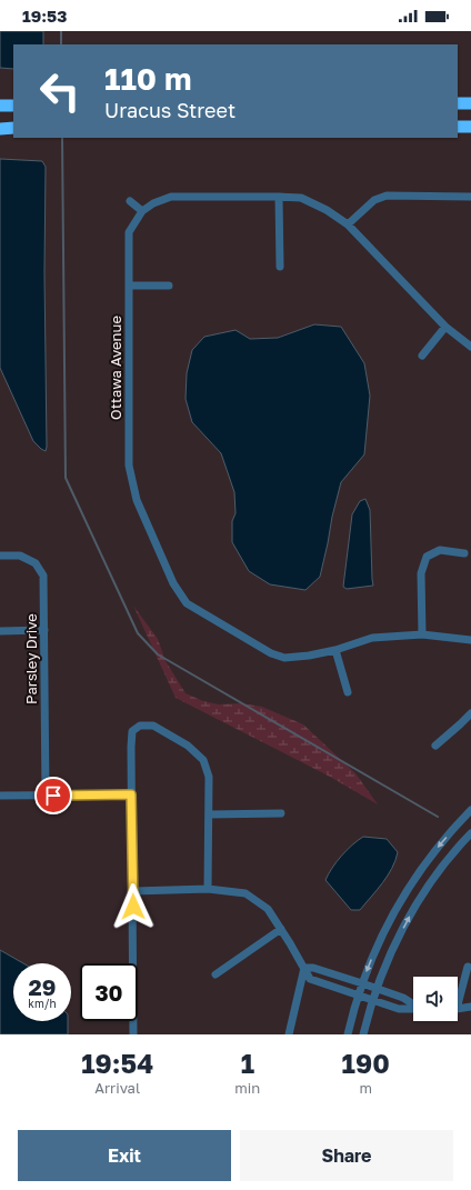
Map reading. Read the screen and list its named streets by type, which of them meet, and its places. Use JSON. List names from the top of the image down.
{
  "streets": {
    "street": ["Ottawa Avenue", "Parsley Drive"]
  },
  "page": {
    "status": "19:53",
    "turn": ["110 m", "Uracus Street"],
    "speed": "29 km/h",
    "limit": "30",
    "eta": [
      "19:54",
      "Arrival",
      "1",
      "min",
      "190",
      "m"
    ],
    "buttons": ["Exit", "Share"]
  }
}
